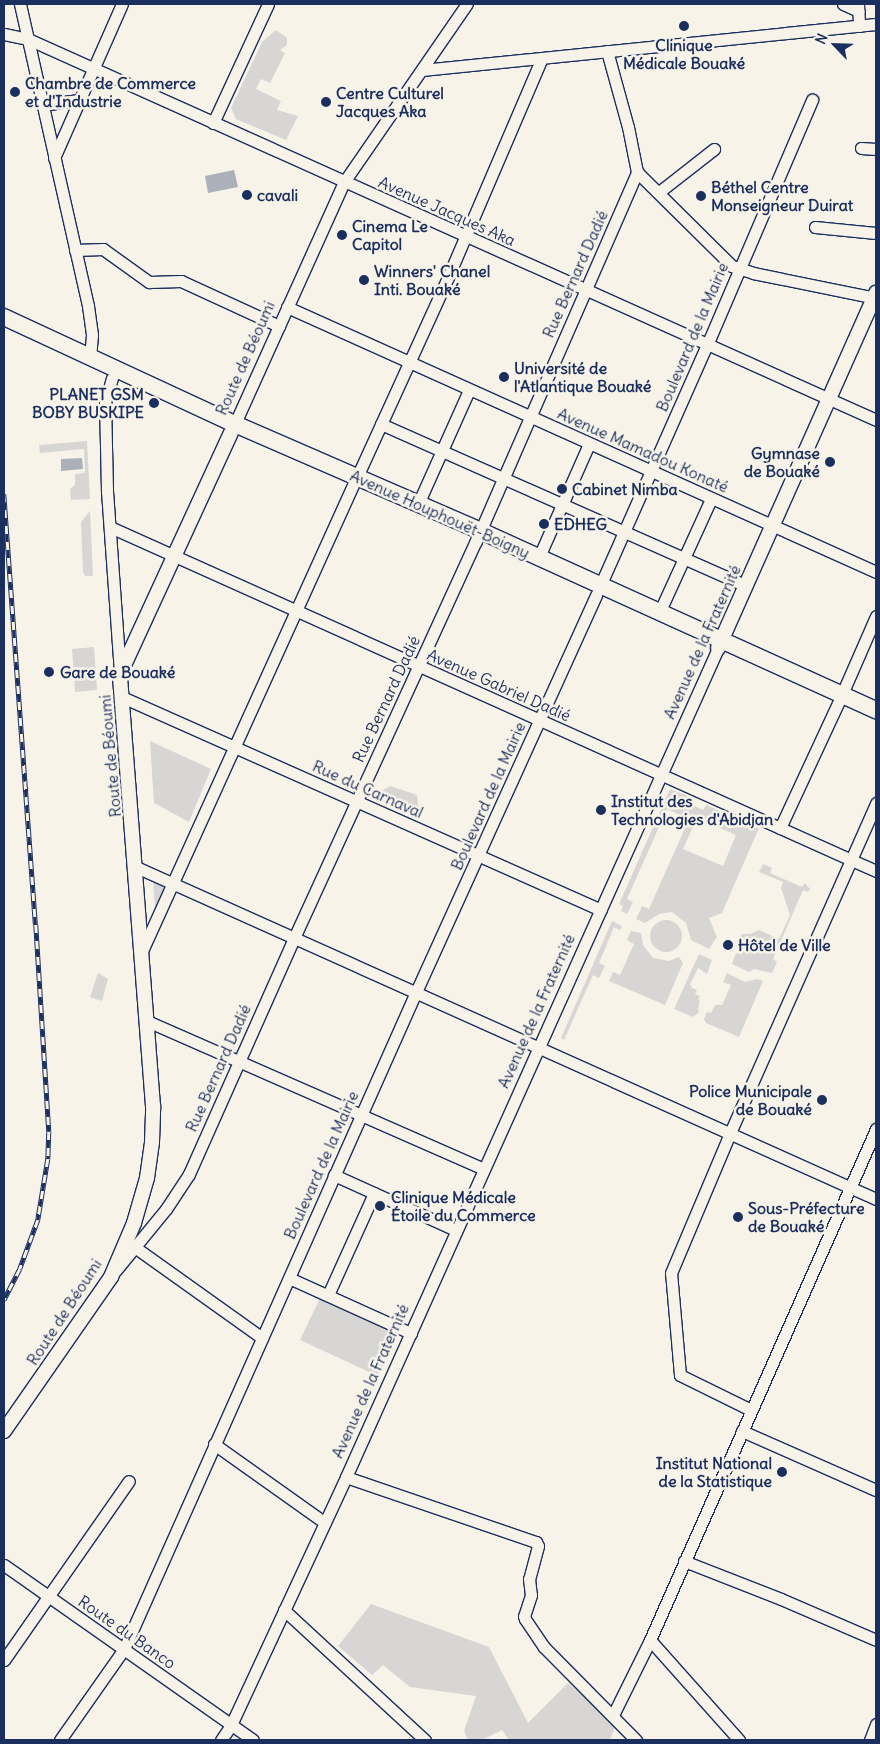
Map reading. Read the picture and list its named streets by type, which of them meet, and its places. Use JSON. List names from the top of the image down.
{
  "streets": {
    "highway": ["Avenue Houphouët-Boigny"],
    "main road": ["Route de Béoumi", "Avenue de la Fraternité"],
    "street": [
      "Avenue Jacques Aka",
      "Rue Bernard Dadié",
      "Boulevard de la Mairie",
      "Avenue Mamadou Konaté",
      "Avenue Gabriel Dadié",
      "Rue du Carnaval",
      "Route du Banco"
    ]
  },
  "crossings": [
    ["Avenue Jacques Aka", "Rue Bernard Dadié"],
    ["Avenue Jacques Aka", "Boulevard de la Mairie"],
    ["Avenue Jacques Aka", "Route de Béoumi"],
    ["Avenue Jacques Aka", "Avenue de la Fraternité"],
    ["Rue Bernard Dadié", "Route de Béoumi"],
    ["Rue Bernard Dadié", "Avenue Mamadou Konaté"],
    ["Rue Bernard Dadié", "Avenue Houphouët-Boigny"],
    ["Rue Bernard Dadié", "Avenue Gabriel Dadié"],
    ["Rue Bernard Dadié", "Rue du Carnaval"],
    ["Boulevard de la Mairie", "Avenue Mamadou Konaté"],
    ["Boulevard de la Mairie", "Avenue Houphouët-Boigny"],
    ["Boulevard de la Mairie", "Avenue Gabriel Dadié"],
    ["Boulevard de la Mairie", "Rue du Carnaval"],
    ["Boulevard de la Mairie", "Route du Banco"],
    ["Route de Béoumi", "Avenue Mamadou Konaté"],
    ["Route de Béoumi", "Avenue Houphouët-Boigny"],
    ["Route de Béoumi", "Avenue Gabriel Dadié"],
    ["Route de Béoumi", "Rue du Carnaval"],
    ["Avenue Mamadou Konaté", "Avenue de la Fraternité"],
    ["Avenue Houphouët-Boigny", "Avenue de la Fraternité"],
    ["Avenue de la Fraternité", "Avenue Gabriel Dadié"],
    ["Avenue de la Fraternité", "Rue du Carnaval"],
    ["Avenue de la Fraternité", "Route du Banco"]
  ],
  "places": [
    "Clinique Médicale Bouaké",
    "Chambre de Commerce et d'Industrie",
    "Centre Culturel Jacques Aka",
    "cavali",
    "Béthel Centre Monseigneur Duirat",
    "Cinema Le Capitol",
    "Winners' Chanel Inti. Bouaké",
    "Université de l'Atlantique Bouaké",
    "PLANET GSM BOBY BUSKIPE",
    "Gymnase de Bouaké",
    "Cabinet Nimba",
    "EDHEG",
    "Gare de Bouaké",
    "Institut des Technologies d'Abidjan",
    "Hôtel de Ville",
    "Police Municipale de Bouaké",
    "Clinique Médicale Étoile du Commerce",
    "Sous-Préfecture de Bouaké",
    "Institut National de la Statistique"
  ],
  "north": "top left"
}
